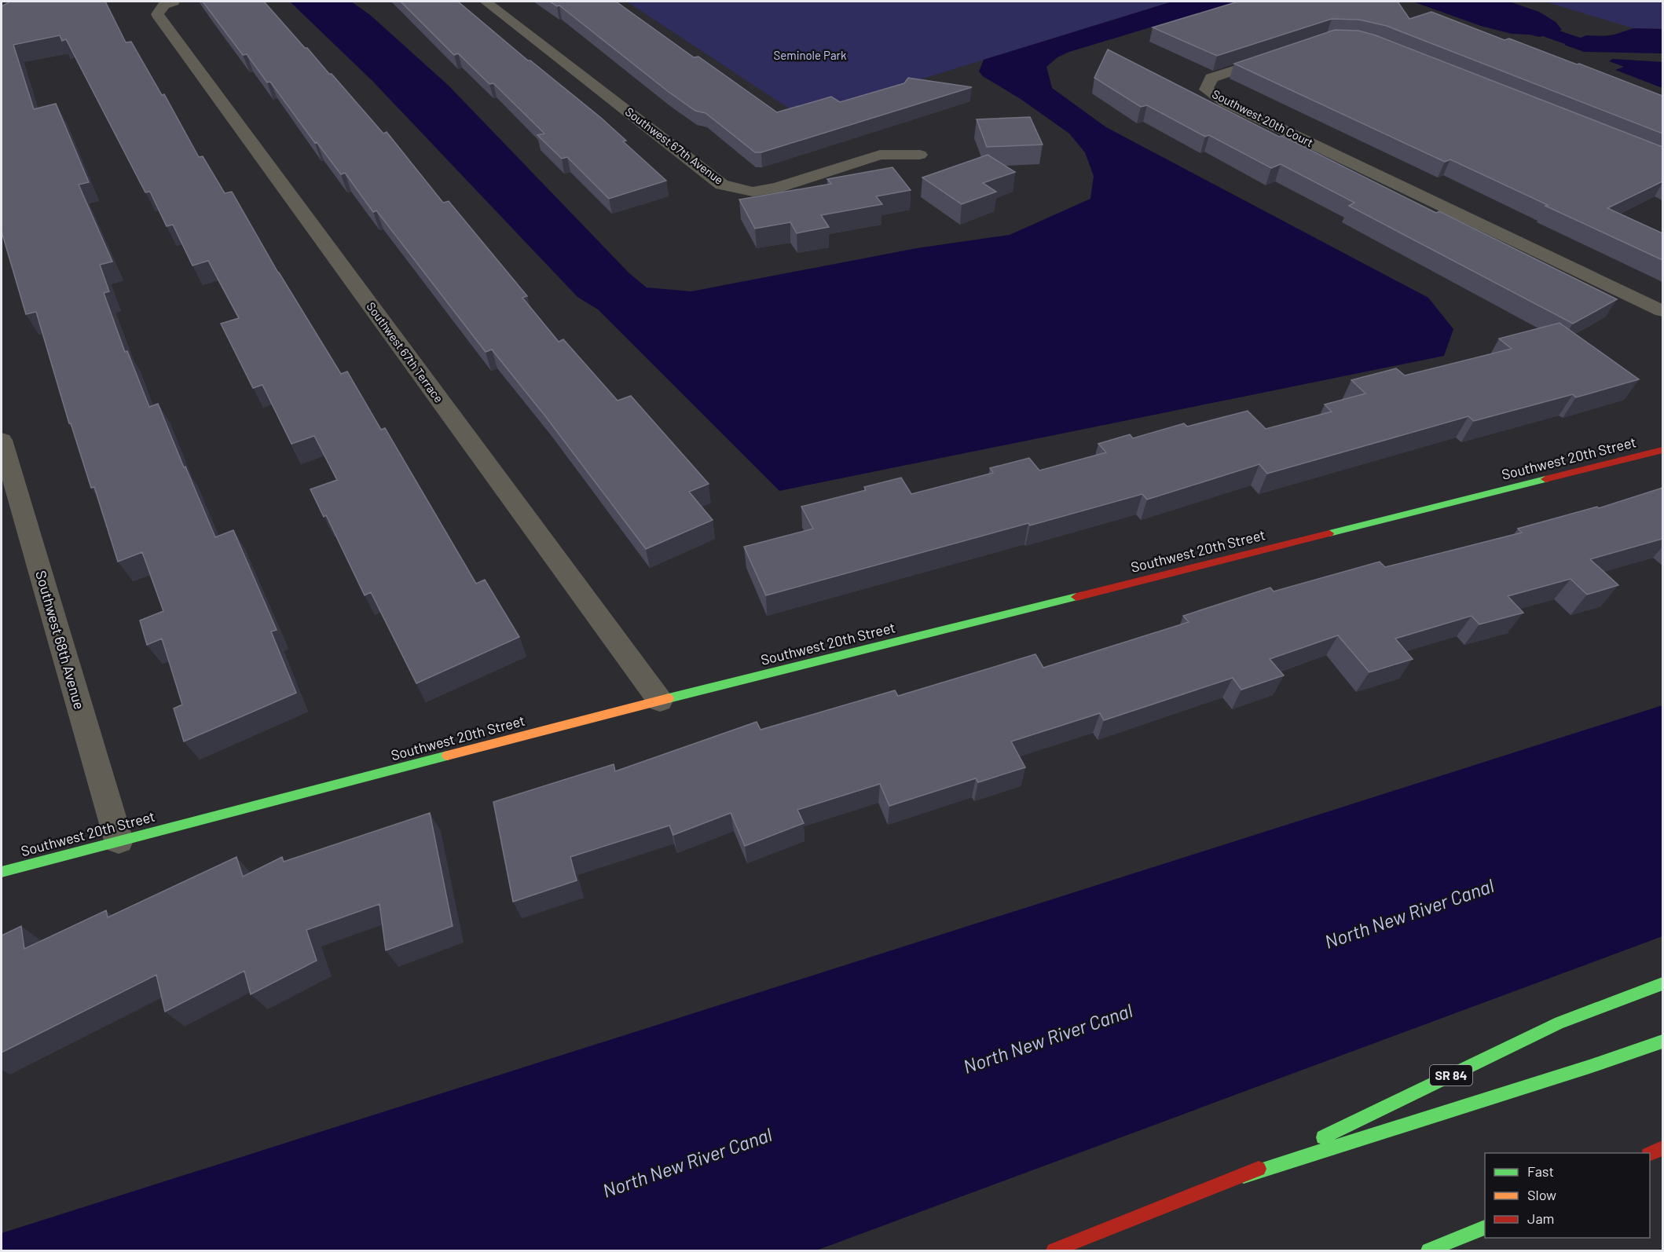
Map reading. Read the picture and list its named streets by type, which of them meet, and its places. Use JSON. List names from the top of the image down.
{
  "streets": {
    "main road": ["Southwest 20th Street", "SR 84"],
    "street": [
      "Southwest 20th Court",
      "Southwest 67th Avenue",
      "Southwest 67th Terrace",
      "Southwest 68th Avenue"
    ]
  },
  "crossings": [
    ["Southwest 67th Terrace", "Southwest 20th Street"],
    ["Southwest 20th Street", "Southwest 68th Avenue"]
  ],
  "water": ["North New River Canal"],
  "parks": ["Seminole Park"],
  "legend": ["Fast", "Slow", "Jam"]
}
